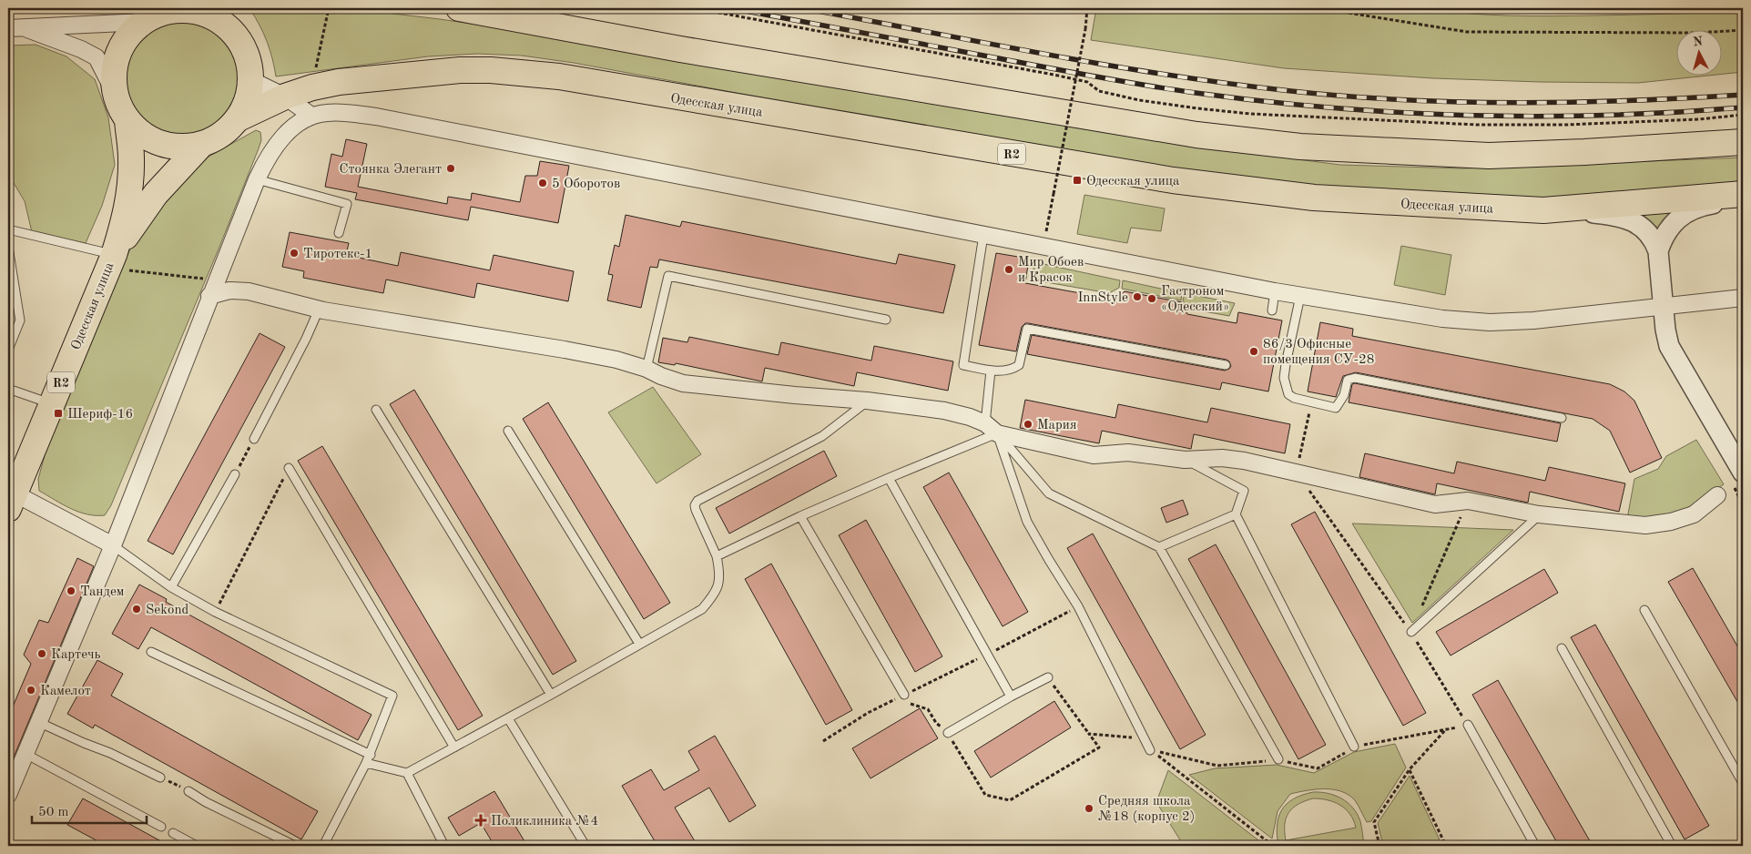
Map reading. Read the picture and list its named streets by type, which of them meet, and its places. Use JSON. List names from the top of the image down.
{
  "streets": {
    "main road": ["Одесская улица", "R2"]
  },
  "crossings": [
    ["Одесская улица", "R2"]
  ],
  "places": {
    "other": [
      "Стоянка Элегант",
      "5 Оборотов",
      "Тиротекс-1",
      "Мир Обоев и Красок",
      "InnStyle",
      "Гастроном «Одесский»",
      "86/3 Офисные помещения СУ-28",
      "Мария",
      "Тандем",
      "Sekond",
      "Картечь",
      "Камелот",
      "Средняя школа №18 (корпус 2)"
    ],
    "transit": ["Одесская улица", "Шериф-16"],
    "health": ["Поликлиника №4"]
  },
  "scale_bar": "50 m",
  "north": "top"
}
